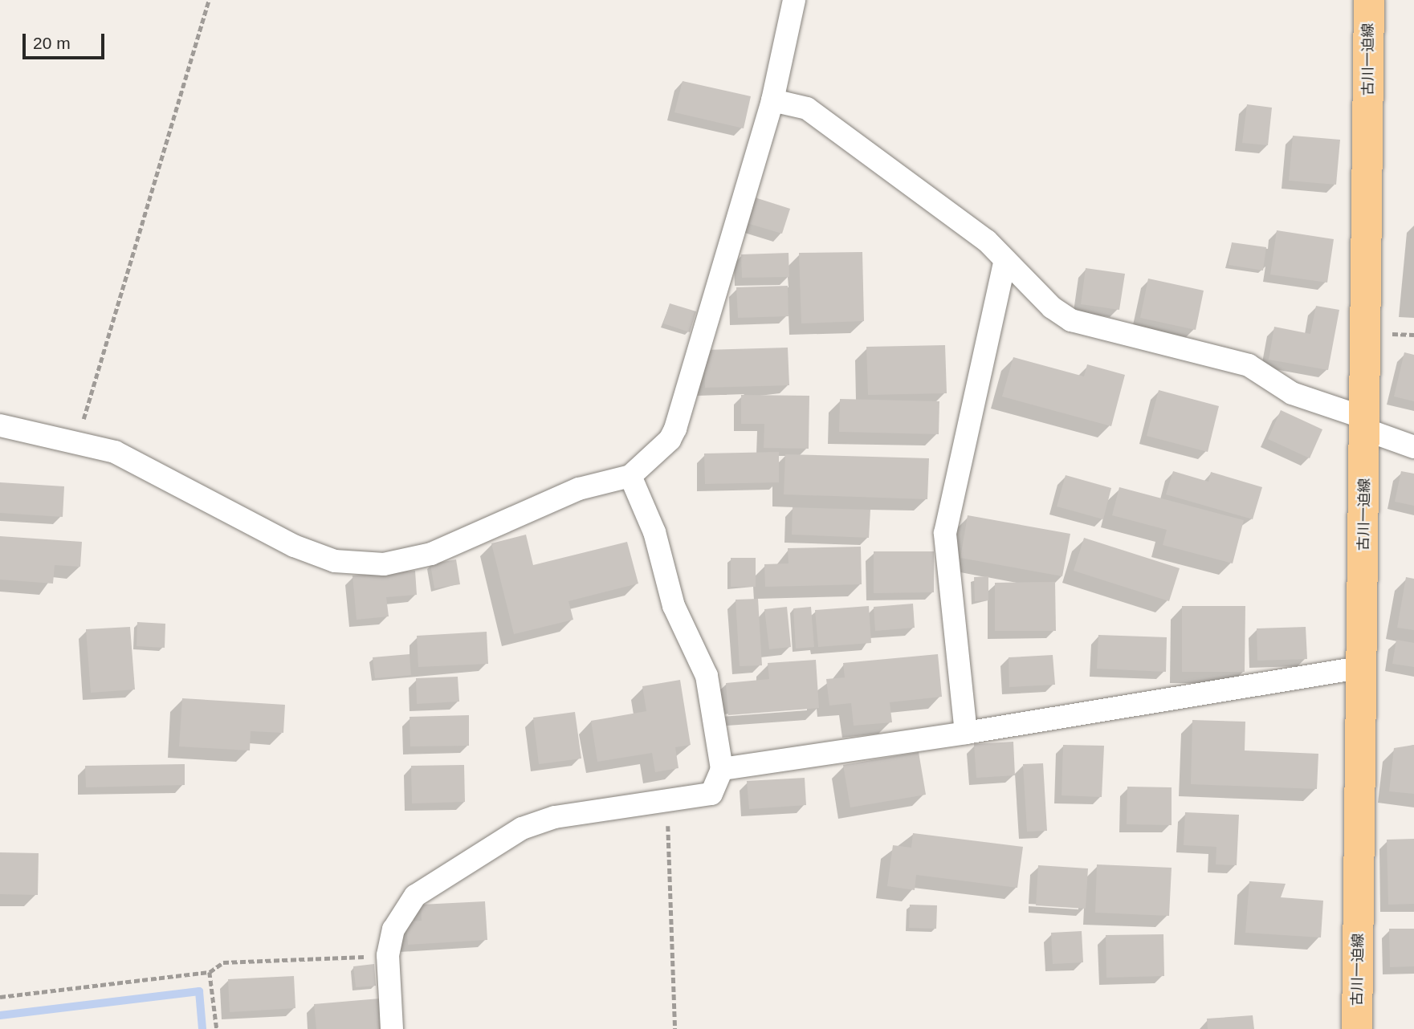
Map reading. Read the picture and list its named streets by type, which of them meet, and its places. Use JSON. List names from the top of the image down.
{
  "streets": {
    "main road": ["古川一迫線"]
  },
  "scale_bar": "20 m"
}
